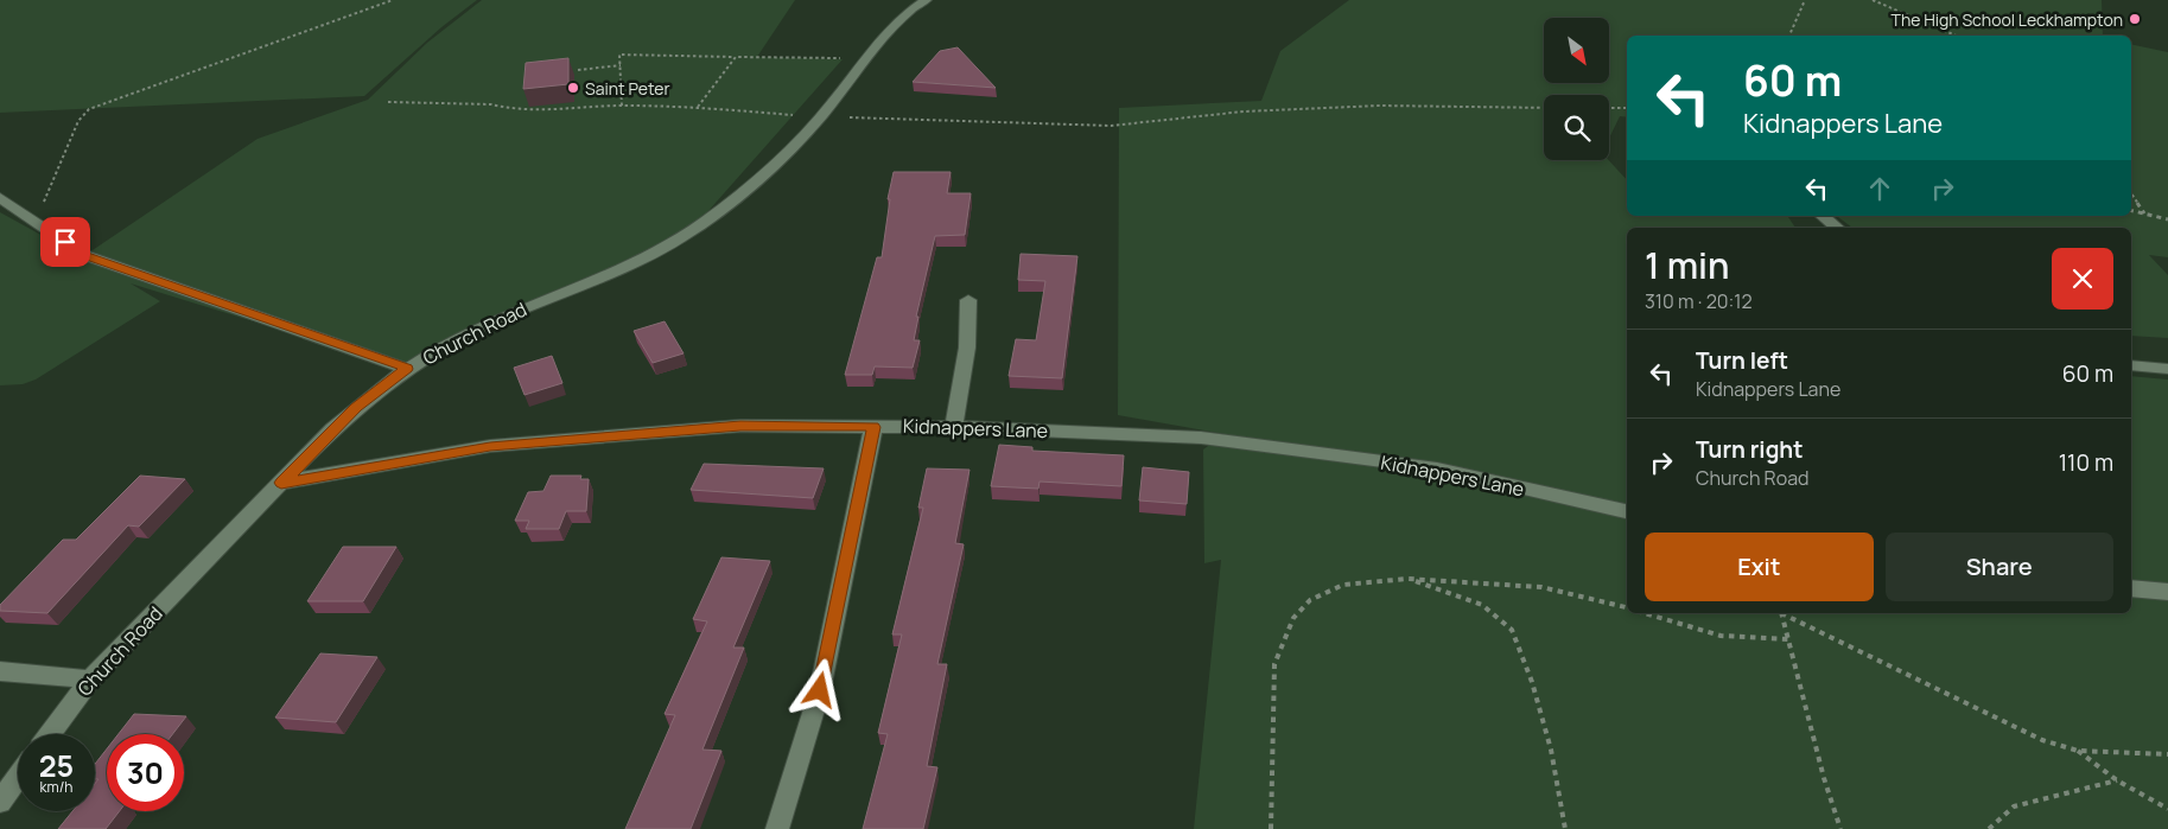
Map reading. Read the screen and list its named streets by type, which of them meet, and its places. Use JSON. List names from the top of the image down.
{
  "streets": {
    "street": ["Church Road", "Kidnappers Lane"]
  },
  "crossings": [
    ["Church Road", "Kidnappers Lane"]
  ],
  "places": ["The High School Leckhampton", "Saint Peter"],
  "north": "bottom right",
  "page": {
    "turn": ["60 m", "Kidnappers Lane"],
    "heading": ["1 min", "310 m · 20:12"],
    "list": [
      {
        "name": "Turn left",
        "note": "Kidnappers Lane",
        "value": "60 m"
      },
      {
        "name": "Turn right",
        "note": "Church Road",
        "value": "110 m"
      }
    ],
    "buttons": ["Exit", "Share"],
    "speed": "25 km/h",
    "limit": "30"
  }
}
